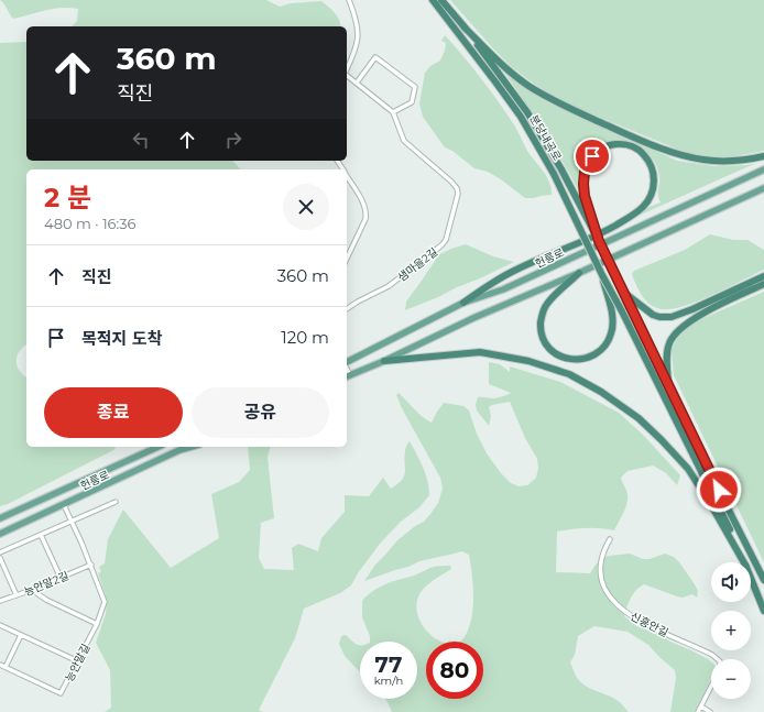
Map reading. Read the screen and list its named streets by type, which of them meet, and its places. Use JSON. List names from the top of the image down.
{
  "streets": {
    "highway": ["분당내곡로"],
    "main road": ["헌릉로"],
    "street": [
      "샘마을2길",
      "능안말2길",
      "신흥안길",
      "능안말길"
    ]
  },
  "crossings": [
    ["헌릉로", "능안말길"],
    ["능안말2길", "능안말길"]
  ],
  "page": {
    "turn": ["360 m", "직진"],
    "heading": ["2 분", "480 m · 16:36"],
    "list": [
      {
        "name": "직진",
        "value": "360 m"
      },
      {
        "name": "목적지 도착",
        "value": "120 m"
      }
    ],
    "buttons": ["종료", "공유"],
    "map_buttons": ["+", "−"],
    "speed": "77 km/h",
    "limit": "80"
  }
}
